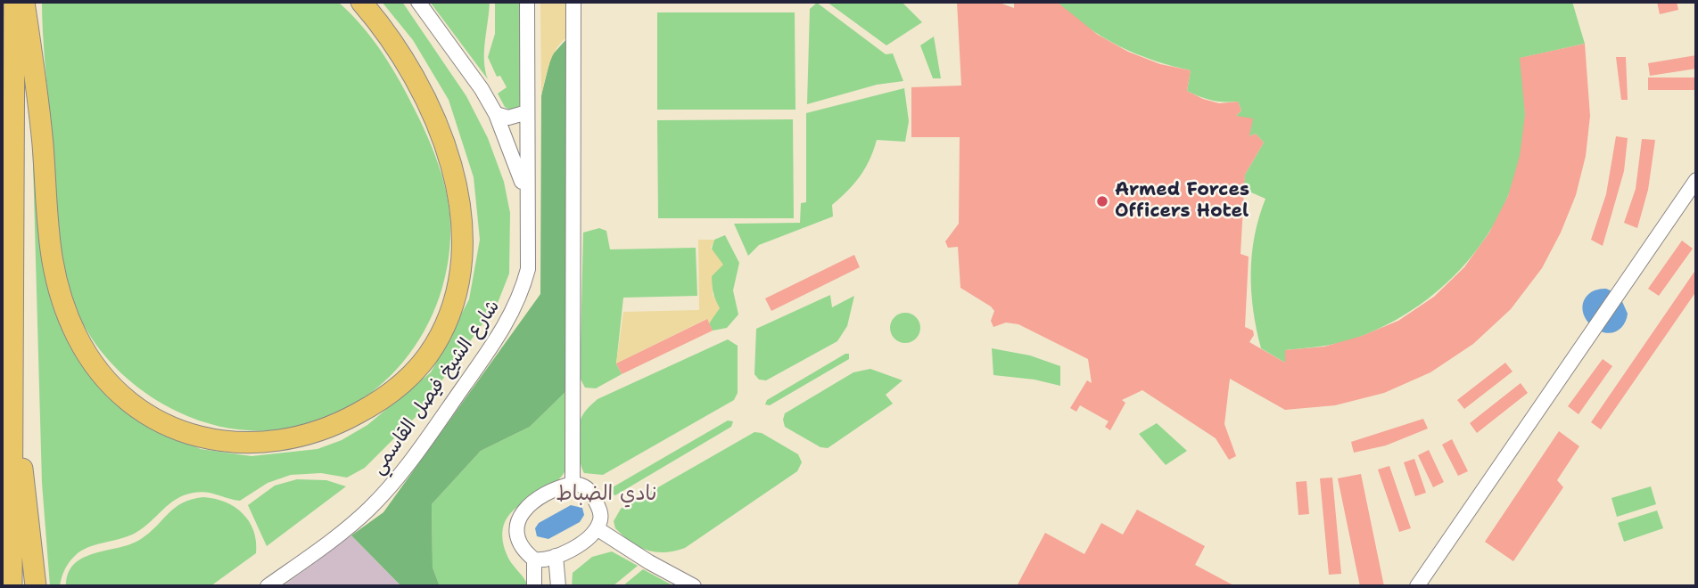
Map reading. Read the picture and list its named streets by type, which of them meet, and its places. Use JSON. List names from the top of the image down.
{
  "streets": {
    "street": ["شارع الشيخ فيصل القاسمي"]
  },
  "districts": ["نادي الضباط"],
  "places": ["Armed Forces Officers Hotel"]
}
